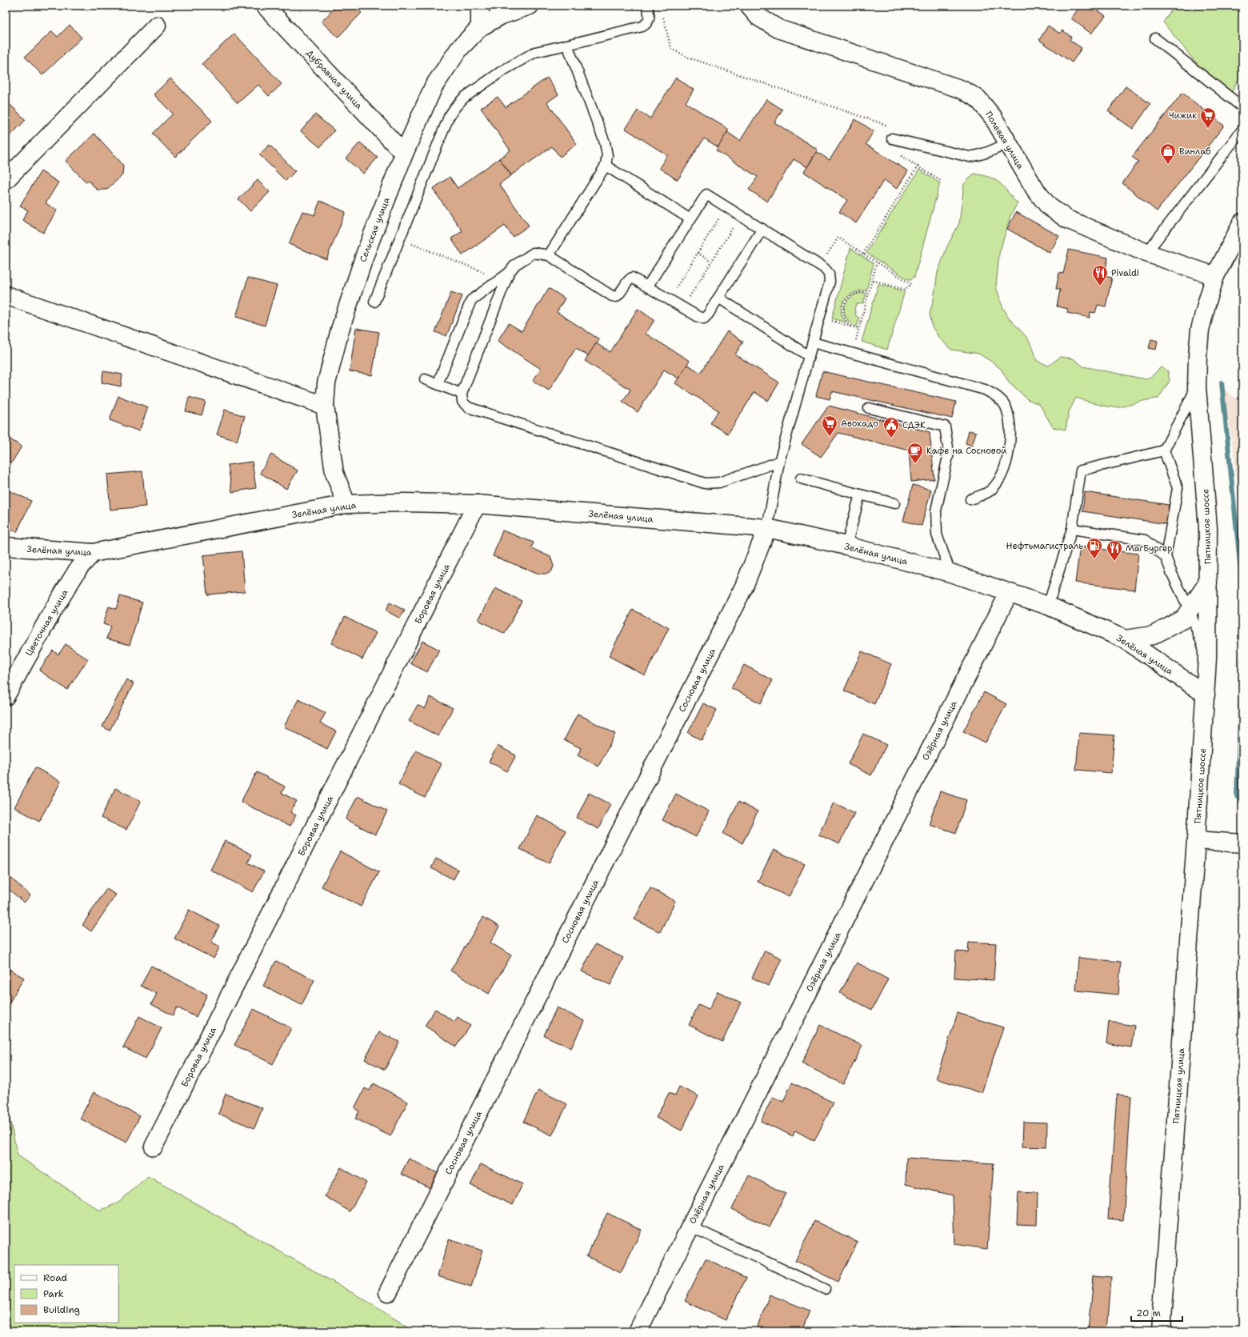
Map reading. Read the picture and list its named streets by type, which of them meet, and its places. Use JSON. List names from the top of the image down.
{
  "streets": {
    "street": [
      "Дубравная улица",
      "Полевая улица",
      "Сельская улица",
      "Зелёная улица",
      "Пятницкое шоссе",
      "Боровая улица",
      "Цветочная улица",
      "Сосновая улица",
      "Озёрная улица",
      "Пятницкая улица"
    ]
  },
  "crossings": [
    ["Дубравная улица", "Сельская улица"],
    ["Полевая улица", "Пятницкое шоссе"],
    ["Сельская улица", "Зелёная улица"],
    ["Зелёная улица", "Пятницкое шоссе"],
    ["Зелёная улица", "Боровая улица"],
    ["Зелёная улица", "Цветочная улица"],
    ["Зелёная улица", "Сосновая улица"],
    ["Зелёная улица", "Озёрная улица"],
    ["Пятницкое шоссе", "Пятницкая улица"]
  ],
  "places": {
    "supermarket": ["Чижик", "Авокадо"],
    "shop": ["Винлаб"],
    "restaurant": ["Pivaldi", "МагБургер"],
    "public building": ["СДЭК"],
    "cafe": ["Кафе на Сосновой"],
    "fuel station": ["Нефтьмагистраль"]
  },
  "legend": ["Road", "Park", "Building"],
  "scale_bar": "20 m"
}
